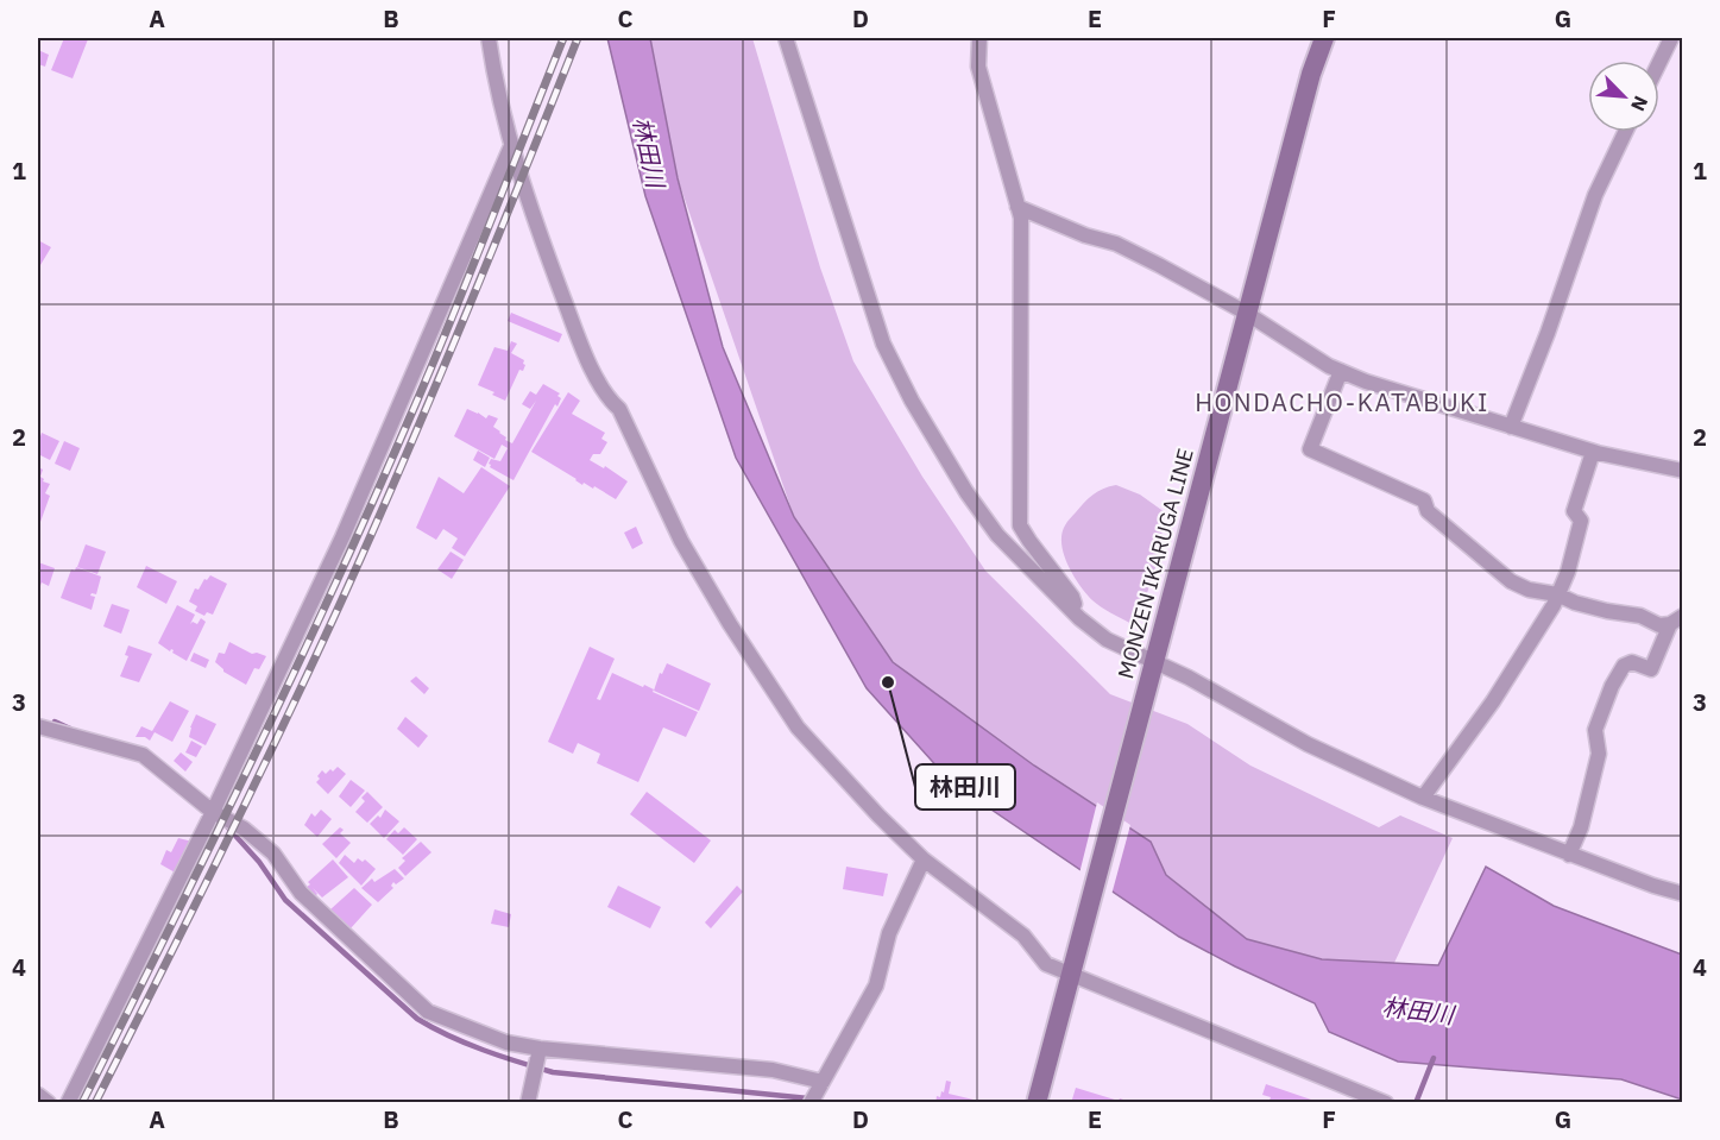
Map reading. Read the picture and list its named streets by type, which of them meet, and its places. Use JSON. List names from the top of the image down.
{
  "streets": {
    "main road": ["MONZEN IKARUGA LINE"]
  },
  "districts": ["HONDACHO-KATABUKI"],
  "water": ["林田川"],
  "places": ["林田川"],
  "north": "bottom right",
  "grid": {
    "columns": [
      "A",
      "B",
      "C",
      "D",
      "E",
      "F",
      "G"
    ],
    "rows": [
      "1",
      "2",
      "3",
      "4"
    ]
  }
}
